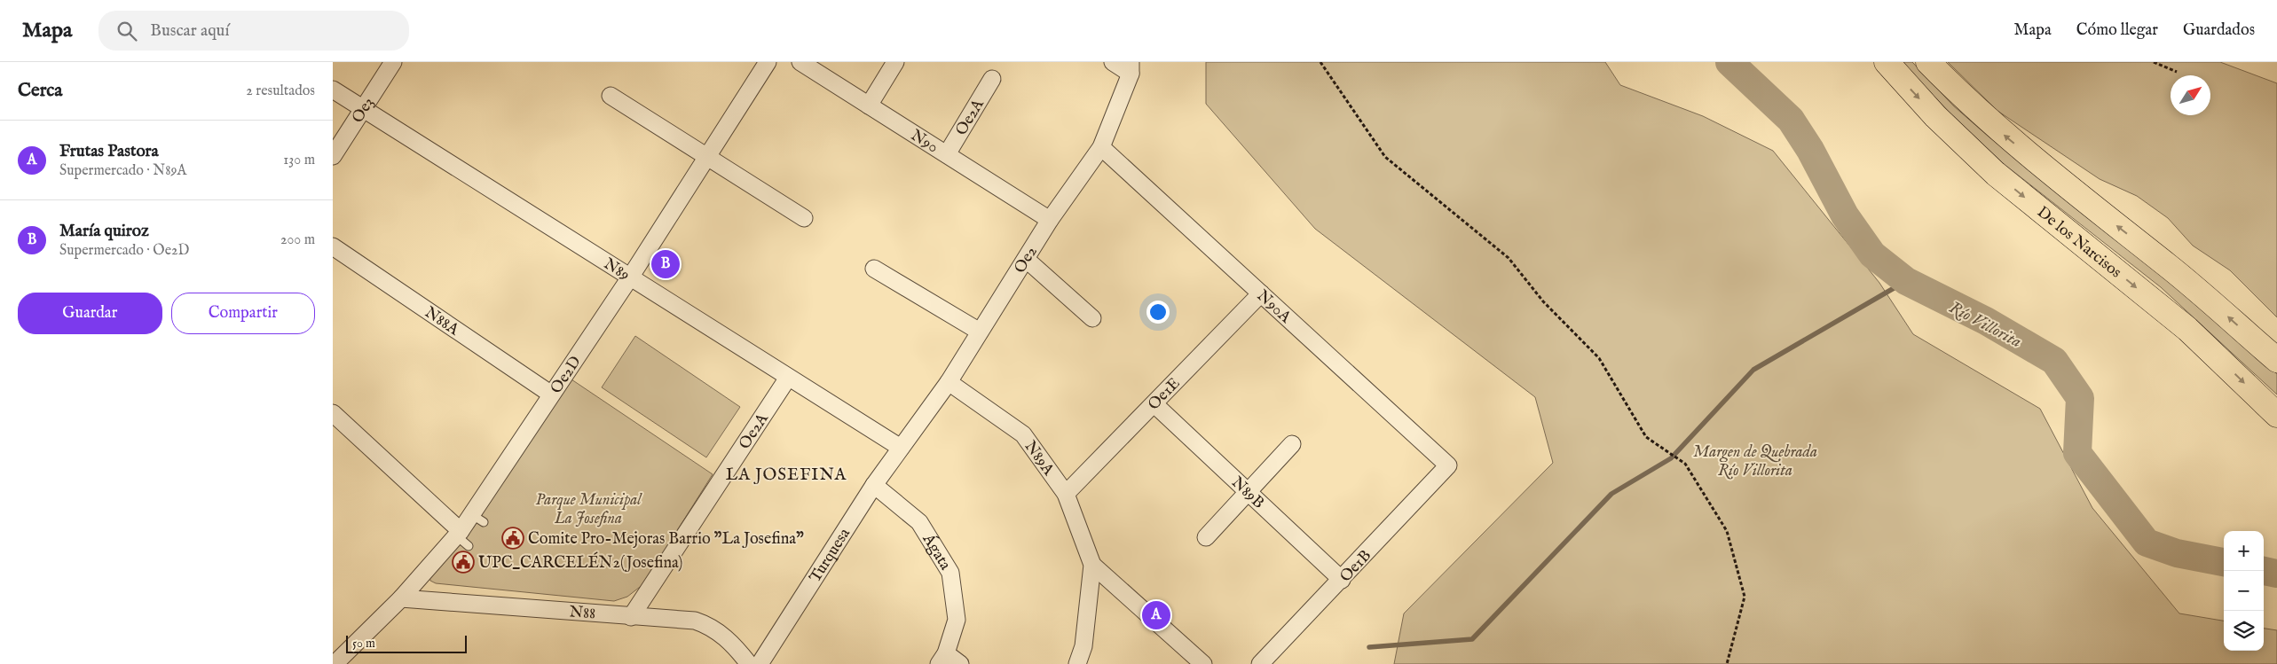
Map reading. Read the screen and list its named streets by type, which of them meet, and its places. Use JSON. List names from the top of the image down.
{
  "streets": {
    "main road": ["De los Narcisos"],
    "street": [
      "Oe3",
      "Oe2A",
      "N90",
      "Oe2",
      "N89",
      "N90A",
      "N88A",
      "Oe2D",
      "Oe1E",
      "N89A",
      "N89B",
      "Ágata",
      "Turquesa",
      "Oe1B",
      "N88"
    ]
  },
  "crossings": [
    ["Oe3", "N89"],
    ["Oe2A", "N90"],
    ["Oe2A", "N89"],
    ["Oe2A", "N88"],
    ["N90", "Oe2"],
    ["Oe2", "N89"],
    ["Oe2", "N90A"],
    ["Oe2", "N89A"],
    ["Oe2", "Turquesa"],
    ["N89", "Oe2D"],
    ["N89", "Turquesa"],
    ["N90A", "Oe1E"],
    ["N90A", "Oe1B"],
    ["N88A", "Oe2D"],
    ["Oe2D", "N88"],
    ["Oe1E", "N89A"],
    ["Oe1E", "N89B"],
    ["N89B", "Oe1B"],
    ["Ágata", "Turquesa"]
  ],
  "districts": ["LA JOSEFINA"],
  "water": ["Río Villorita"],
  "parks": ["Margen de Quebrada Río Villorita", "Parque Municipal La Josefina"],
  "places": {
    "public building": ["Comite Pro-Mejoras Barrio \"La Josefina\"", "UPC_CARCELÉN2(Josefina)"]
  },
  "scale_bar": "50 m",
  "north": "top right",
  "page": {
    "header": "Mapa",
    "search": "Buscar aquí",
    "nav": ["Mapa", "Cómo llegar", "Guardados"],
    "heading": ["Cerca", "2 resultados"],
    "list": [
      {
        "mark": "A",
        "name": "Frutas Pastora",
        "note": "Supermercado · N89A",
        "value": "130 m"
      },
      {
        "mark": "B",
        "name": "María quiroz",
        "note": "Supermercado · Oe2D",
        "value": "200 m"
      }
    ],
    "pins": ["B", "A"],
    "buttons": ["Guardar", "Compartir"],
    "map_buttons": ["+", "−"],
    "scale": "50 m"
  }
}
